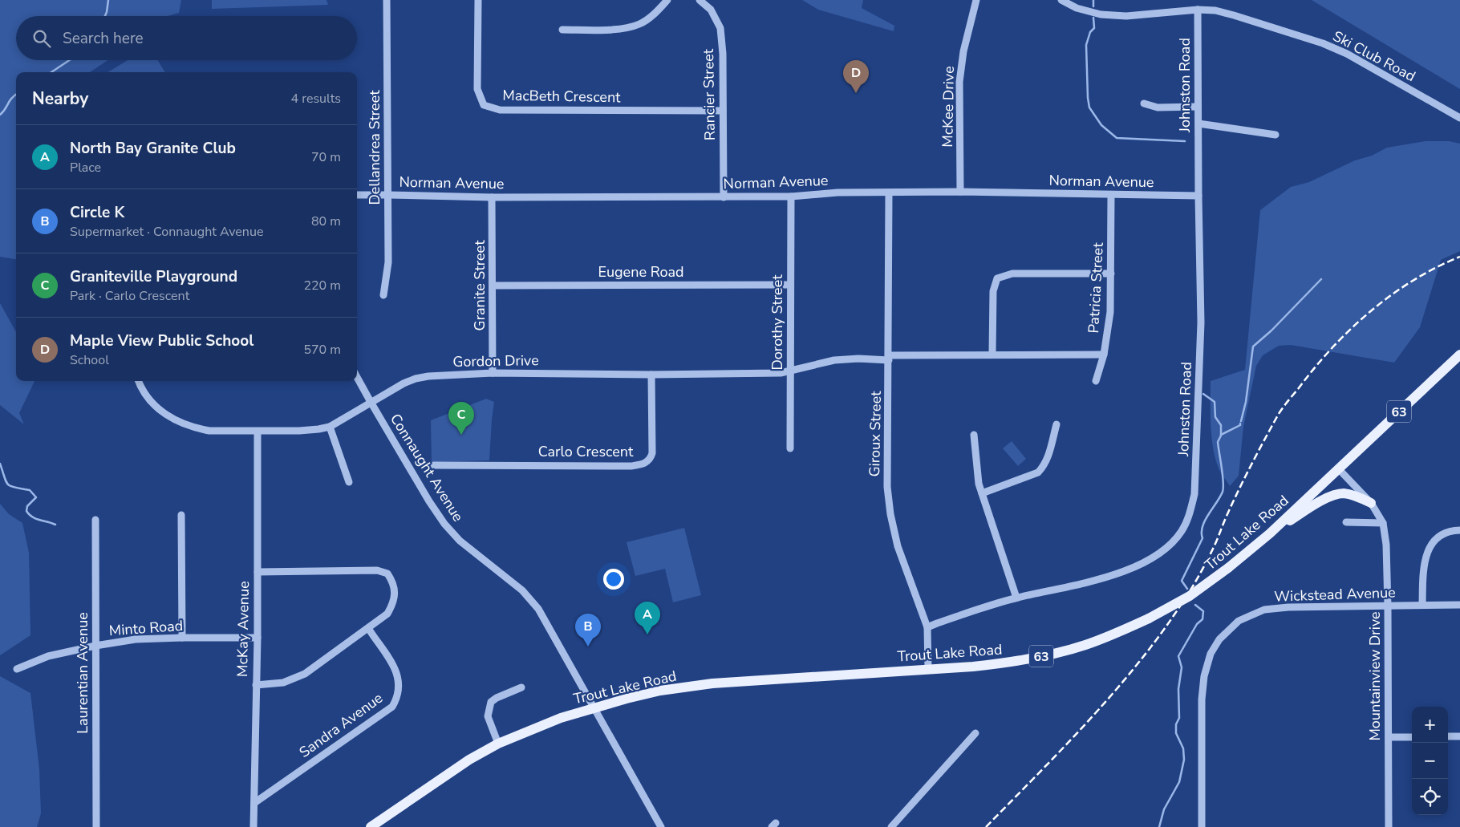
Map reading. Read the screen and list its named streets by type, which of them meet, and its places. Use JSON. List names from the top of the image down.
{
  "streets": {
    "main road": ["63", "Trout Lake Road"],
    "street": [
      "Ski Club Road",
      "Johnston Road",
      "Rancier Street",
      "MacBeth Crescent",
      "McKee Drive",
      "Dellandrea Street",
      "Norman Avenue",
      "Eugene Road",
      "Granite Street",
      "Patricia Street",
      "Dorothy Street",
      "Gordon Drive",
      "Giroux Street",
      "Carlo Crescent",
      "Connaught Avenue",
      "Wickstead Avenue",
      "Minto Road",
      "McKay Avenue",
      "Laurentian Avenue",
      "Mountainview Drive",
      "Sandra Avenue"
    ]
  },
  "crossings": [
    ["Ski Club Road", "Johnston Road"],
    ["Johnston Road", "Norman Avenue"],
    ["Johnston Road", "Giroux Street"],
    ["Rancier Street", "MacBeth Crescent"],
    ["Rancier Street", "Norman Avenue"],
    ["McKee Drive", "Norman Avenue"],
    ["Dellandrea Street", "Norman Avenue"],
    ["Norman Avenue", "Granite Street"],
    ["Norman Avenue", "Patricia Street"],
    ["Norman Avenue", "Dorothy Street"],
    ["Norman Avenue", "Giroux Street"],
    ["Eugene Road", "Granite Street"],
    ["Eugene Road", "Dorothy Street"],
    ["Granite Street", "Gordon Drive"],
    ["Patricia Street", "Gordon Drive"],
    ["Dorothy Street", "Gordon Drive"],
    ["Gordon Drive", "Giroux Street"],
    ["Gordon Drive", "Carlo Crescent"],
    ["Gordon Drive", "Connaught Avenue"],
    ["Gordon Drive", "McKay Avenue"],
    ["Giroux Street", "Trout Lake Road"],
    ["Connaught Avenue", "Trout Lake Road"],
    ["Trout Lake Road", "Mountainview Drive"],
    ["Wickstead Avenue", "Mountainview Drive"],
    ["Minto Road", "McKay Avenue"],
    ["Minto Road", "Laurentian Avenue"],
    ["McKay Avenue", "Sandra Avenue"]
  ],
  "page": {
    "search": "Search here",
    "pins": [
      "D",
      "C",
      "A",
      "B"
    ],
    "heading": ["Nearby", "4 results"],
    "list": [
      {
        "mark": "A",
        "name": "North Bay Granite Club",
        "note": "Place",
        "value": "70 m"
      },
      {
        "mark": "B",
        "name": "Circle K",
        "note": "Supermarket · Connaught Avenue",
        "value": "80 m"
      },
      {
        "mark": "C",
        "name": "Graniteville Playground",
        "note": "Park · Carlo Crescent",
        "value": "220 m"
      },
      {
        "mark": "D",
        "name": "Maple View Public School",
        "note": "School",
        "value": "570 m"
      }
    ],
    "map_buttons": ["+", "−"]
  }
}
